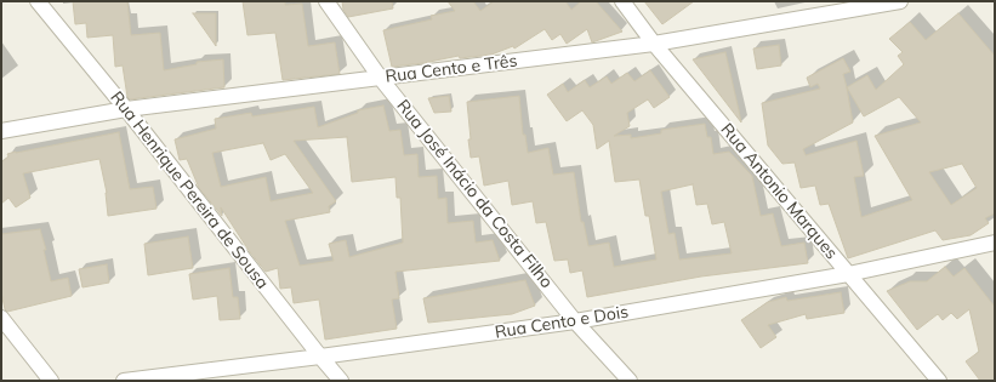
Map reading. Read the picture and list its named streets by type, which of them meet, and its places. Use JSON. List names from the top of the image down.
{
  "streets": {
    "street": [
      "Rua Cento e Três",
      "Rua Henrique Pereira de Sousa",
      "Rua Antonio Marques",
      "Rua José Inácio da Costa Filho",
      "Rua Cento e Dois"
    ]
  },
  "crossings": [
    ["Rua Cento e Três", "Rua Henrique Pereira de Sousa"],
    ["Rua Cento e Três", "Rua Antonio Marques"],
    ["Rua Cento e Três", "Rua José Inácio da Costa Filho"],
    ["Rua Henrique Pereira de Sousa", "Rua Cento e Dois"],
    ["Rua Antonio Marques", "Rua Cento e Dois"],
    ["Rua José Inácio da Costa Filho", "Rua Cento e Dois"]
  ]
}
